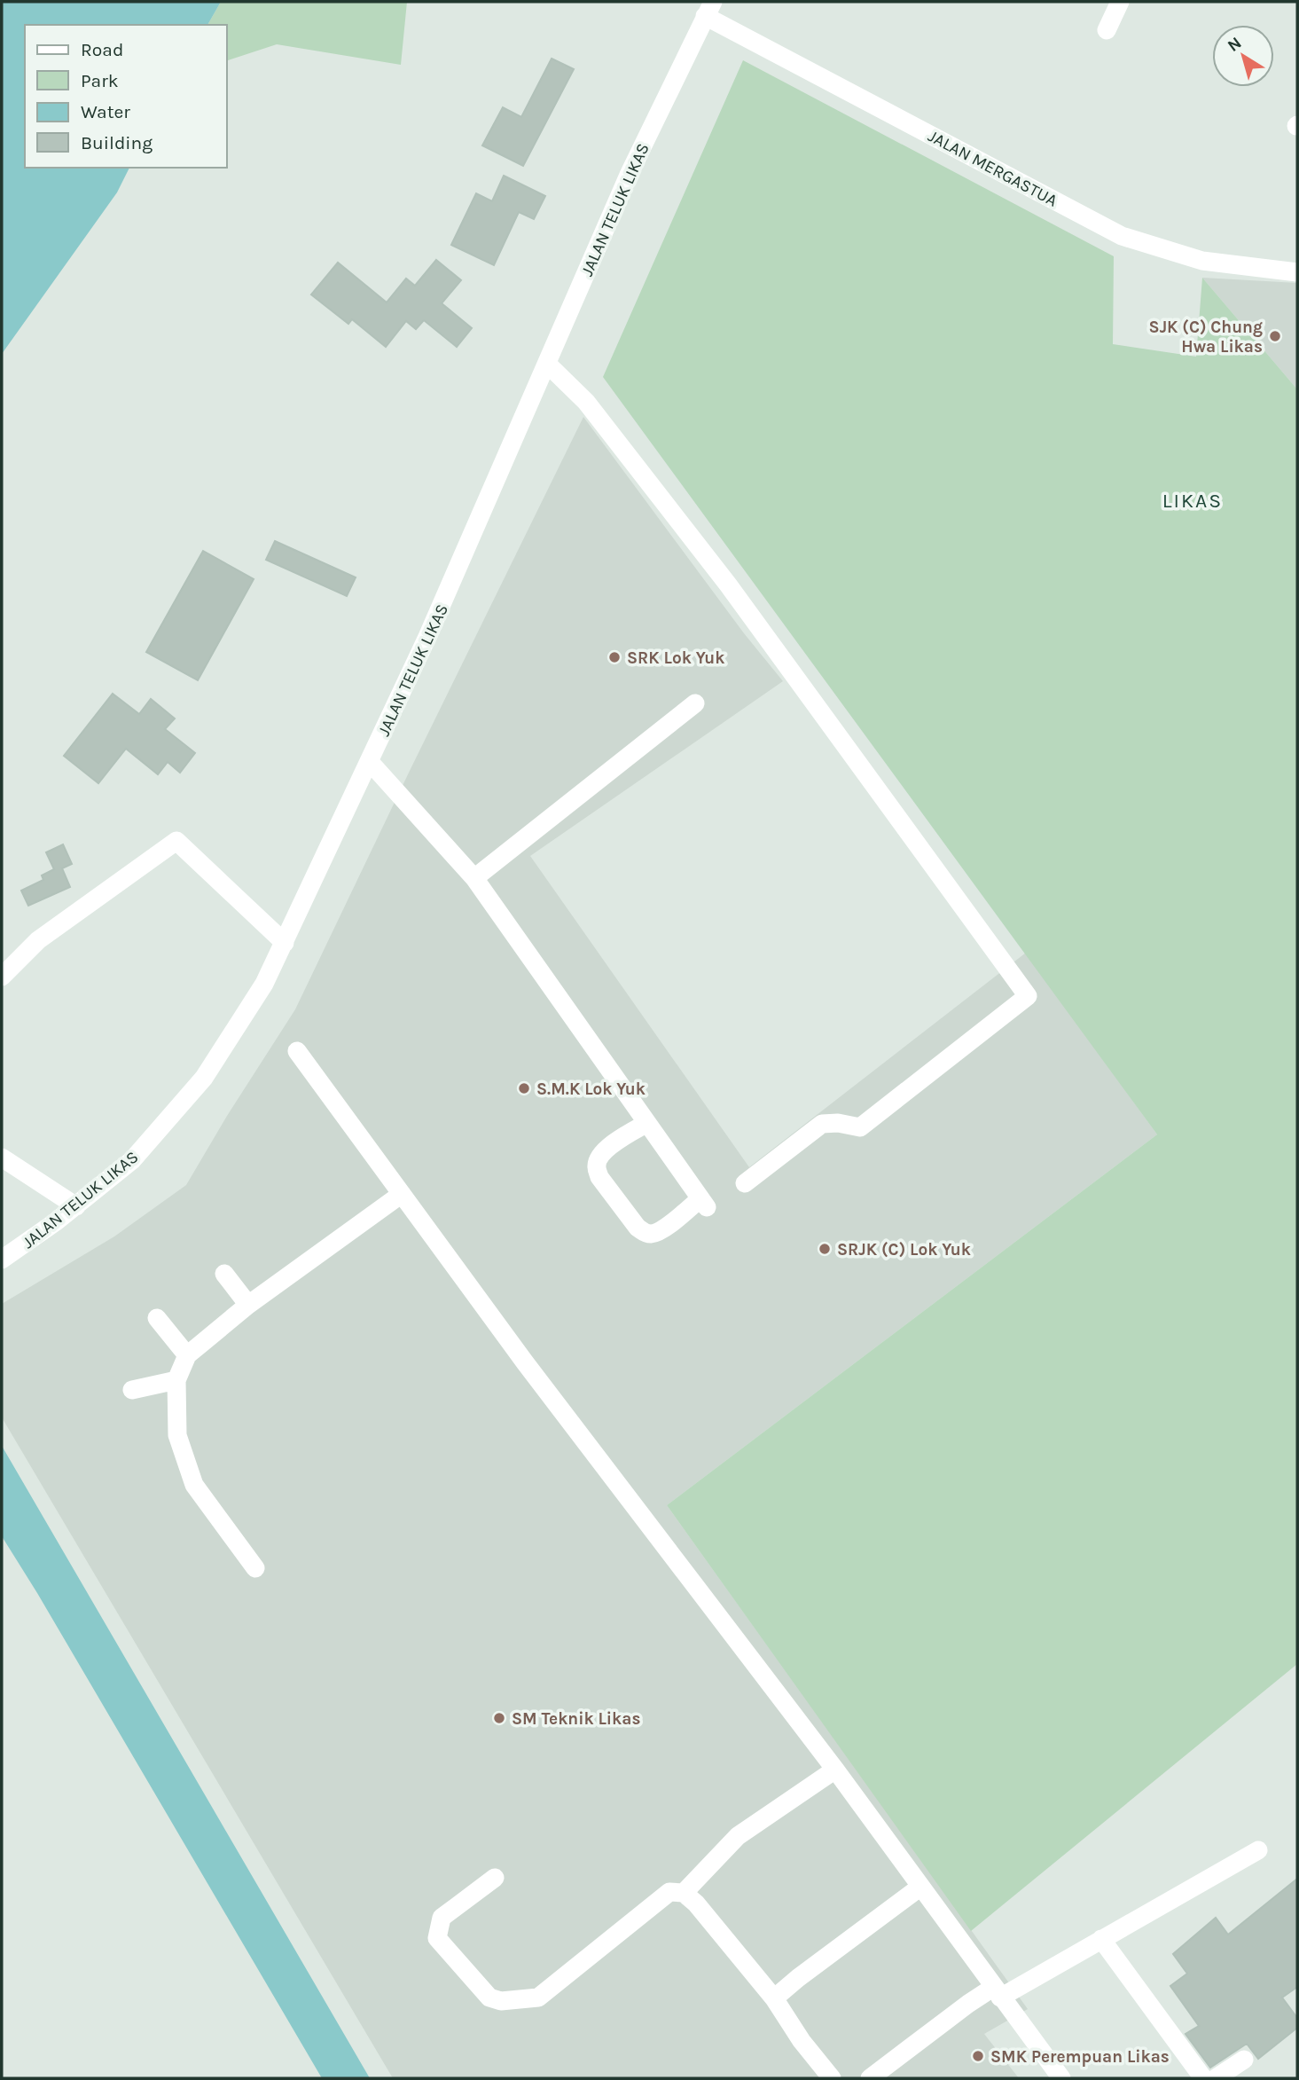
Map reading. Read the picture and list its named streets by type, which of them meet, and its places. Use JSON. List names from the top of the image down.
{
  "streets": {
    "street": ["JALAN MERGASTUA", "JALAN TELUK LIKAS"]
  },
  "crossings": [
    ["JALAN MERGASTUA", "JALAN TELUK LIKAS"]
  ],
  "districts": ["LIKAS"],
  "places": [
    "SJK (C) Chung Hwa Likas",
    "SRK Lok Yuk",
    "S.M.K Lok Yuk",
    "SRJK (C) Lok Yuk",
    "SM Teknik Likas",
    "SMK Perempuan Likas"
  ],
  "legend": [
    "Road",
    "Park",
    "Water",
    "Building"
  ],
  "north": "top left"
}
